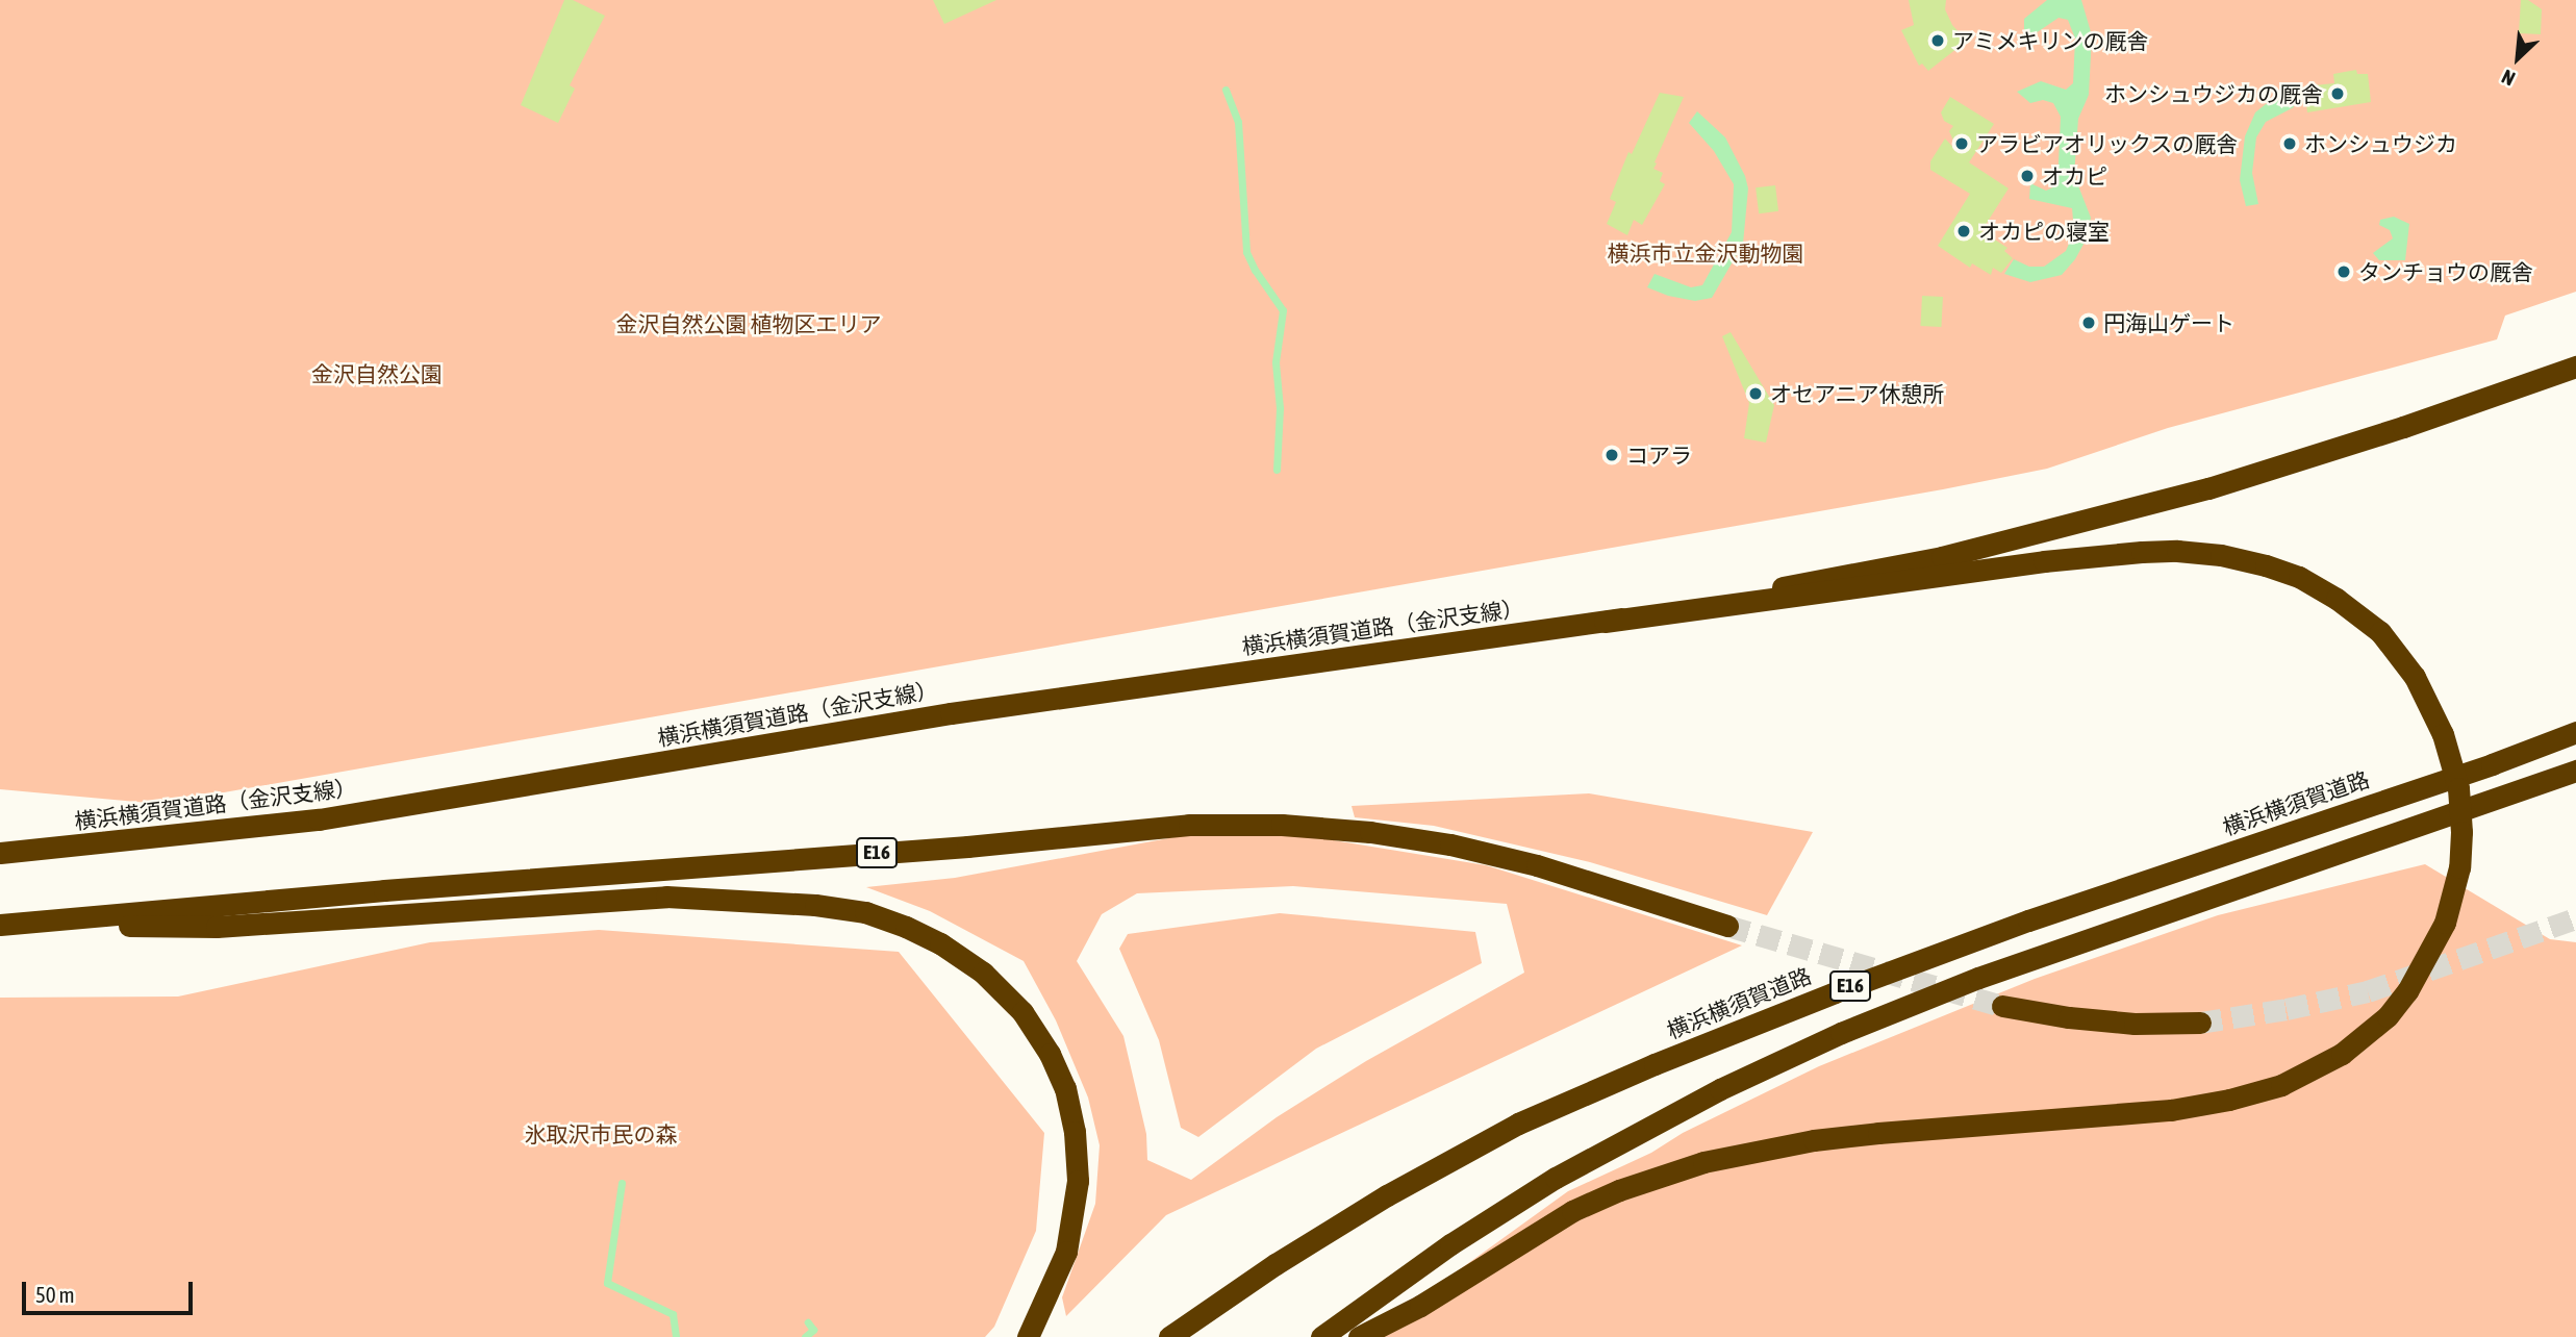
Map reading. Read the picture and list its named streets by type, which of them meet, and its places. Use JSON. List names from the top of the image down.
{
  "streets": {
    "highway": ["横浜横須賀道路（金沢支線）", "横浜横須賀道路", "E16"]
  },
  "parks": [
    "横浜市立金沢動物園",
    "金沢自然公園 植物区エリア",
    "金沢自然公園",
    "氷取沢市民の森"
  ],
  "places": [
    "アミメキリンの厩舎",
    "ホンシュウジカの厩舎",
    "アラビアオリックスの厩舎",
    "ホンシュウジカ",
    "オカピ",
    "オカピの寝室",
    "タンチョウの厩舎",
    "円海山ゲート",
    "オセアニア休憩所",
    "コアラ"
  ],
  "scale_bar": "50 m",
  "north": "bottom left"
}
